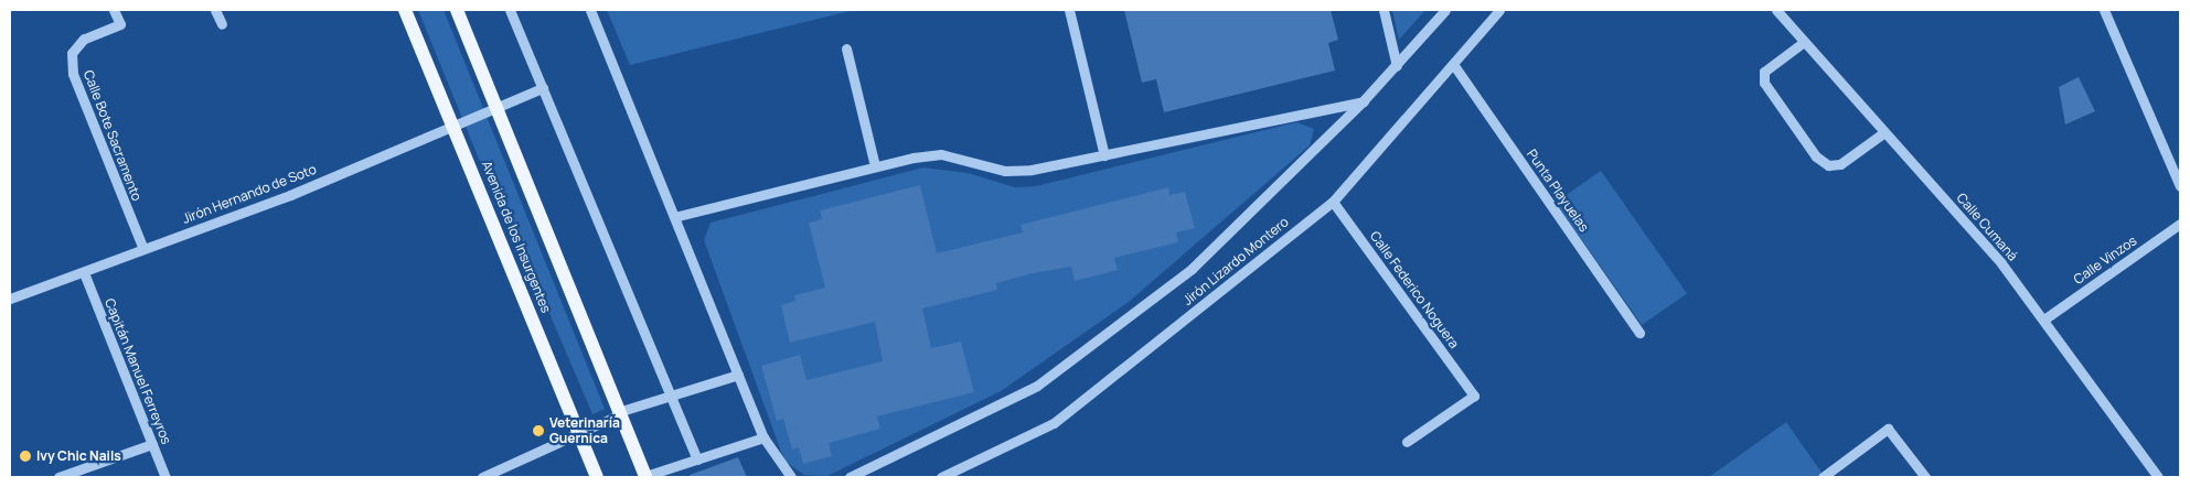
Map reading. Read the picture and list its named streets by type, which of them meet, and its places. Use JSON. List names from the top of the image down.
{
  "streets": {
    "main road": ["Avenida de los Insurgentes"],
    "street": [
      "Calle Bote Sacramento",
      "Punta Playuelas",
      "Jirón Hernando de Soto",
      "Calle Cumaná",
      "Calle Vinzos",
      "Jirón Lizardo Montero",
      "Calle Federico Noguera",
      "Capitán Manuel Ferreyros"
    ]
  },
  "crossings": [
    ["Calle Bote Sacramento", "Jirón Hernando de Soto"],
    ["Punta Playuelas", "Jirón Lizardo Montero"],
    ["Jirón Hernando de Soto", "Avenida de los Insurgentes"],
    ["Jirón Hernando de Soto", "Capitán Manuel Ferreyros"],
    ["Calle Cumaná", "Calle Vinzos"],
    ["Jirón Lizardo Montero", "Calle Federico Noguera"]
  ],
  "places": ["Veterinaría Guernica", "Ivy Chic Nails"]
}
